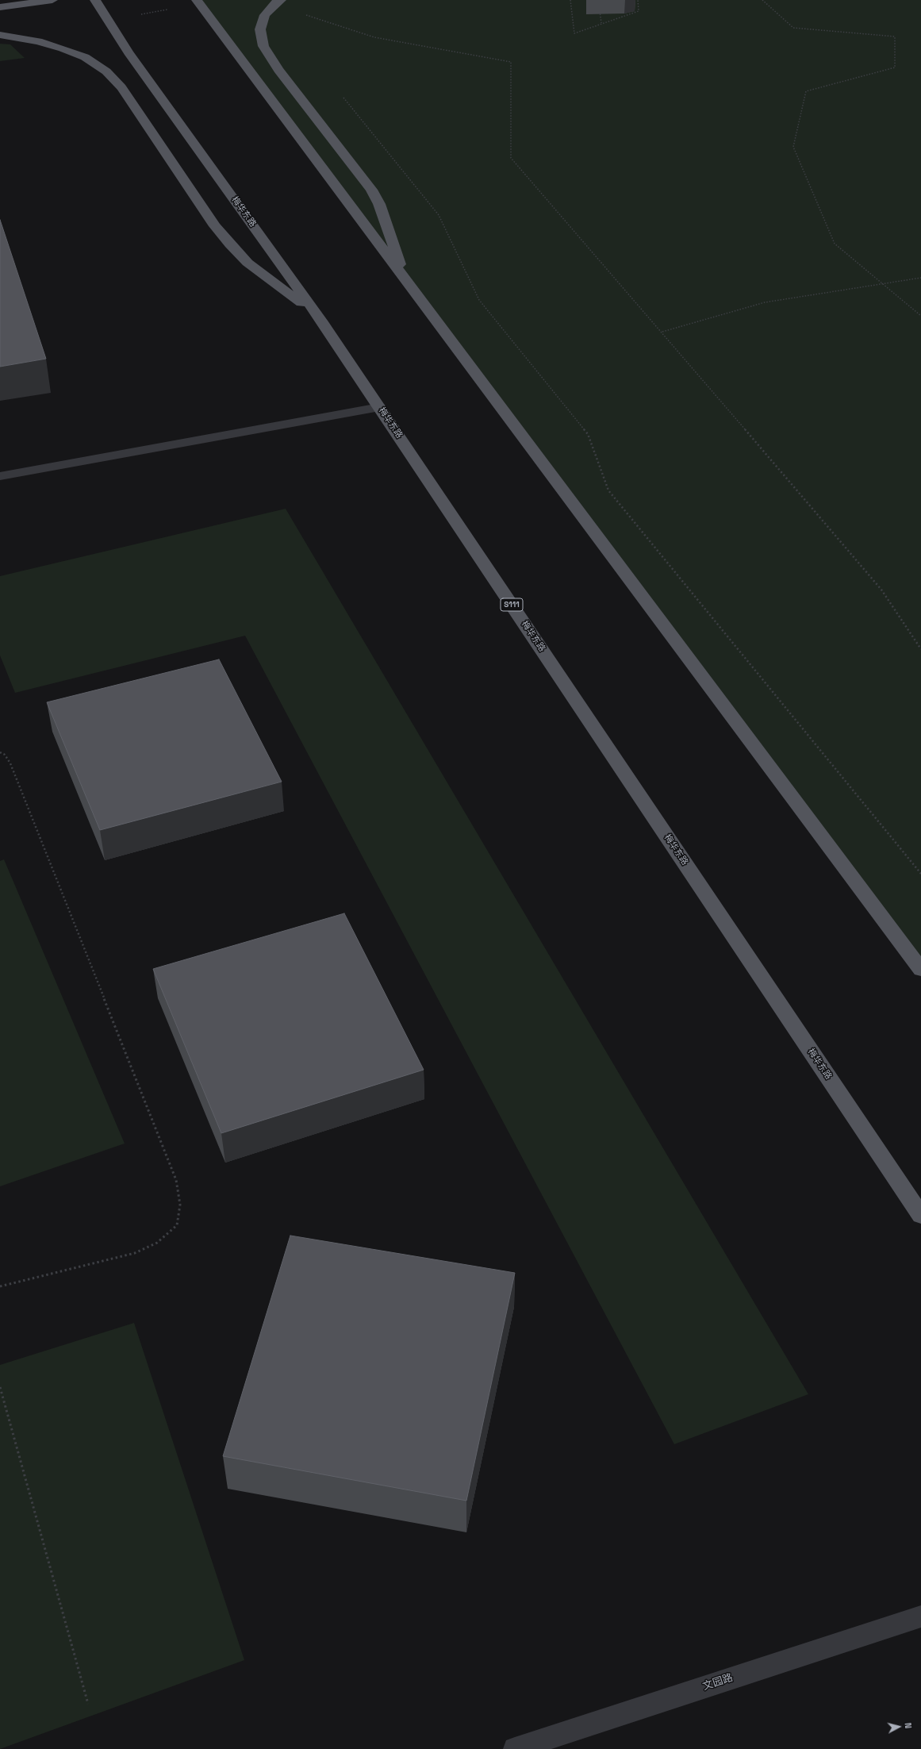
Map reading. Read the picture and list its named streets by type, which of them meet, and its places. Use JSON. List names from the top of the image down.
{
  "streets": {
    "main road": ["梅华东路", "S111"],
    "street": ["文园路"]
  },
  "north": "right"
}
